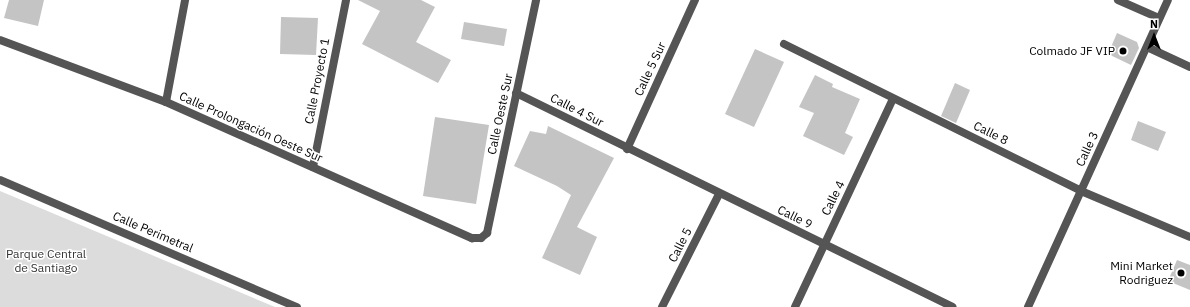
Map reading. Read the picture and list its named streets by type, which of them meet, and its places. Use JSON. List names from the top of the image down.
{
  "streets": {
    "street": [
      "Calle 5 Sur",
      "Calle Proyecto 1",
      "Calle 4 Sur",
      "Calle Oeste Sur",
      "Calle Prolongación Oeste Sur",
      "Calle 8",
      "Calle 3",
      "Calle 4",
      "Calle 9",
      "Calle Perimetral",
      "Calle 5"
    ]
  },
  "crossings": [
    ["Calle 5 Sur", "Calle 4 Sur"],
    ["Calle 5 Sur", "Calle 9"],
    ["Calle Proyecto 1", "Calle Prolongación Oeste Sur"],
    ["Calle 4 Sur", "Calle Oeste Sur"],
    ["Calle 4 Sur", "Calle 9"],
    ["Calle Oeste Sur", "Calle Prolongación Oeste Sur"],
    ["Calle 8", "Calle 3"],
    ["Calle 8", "Calle 4"],
    ["Calle 4", "Calle 9"],
    ["Calle 9", "Calle 5"]
  ],
  "parks": ["Parque Central de Santiago"],
  "places": ["Colmado JF VIP", "Mini Market Rodriguez"],
  "north": "top"
}
